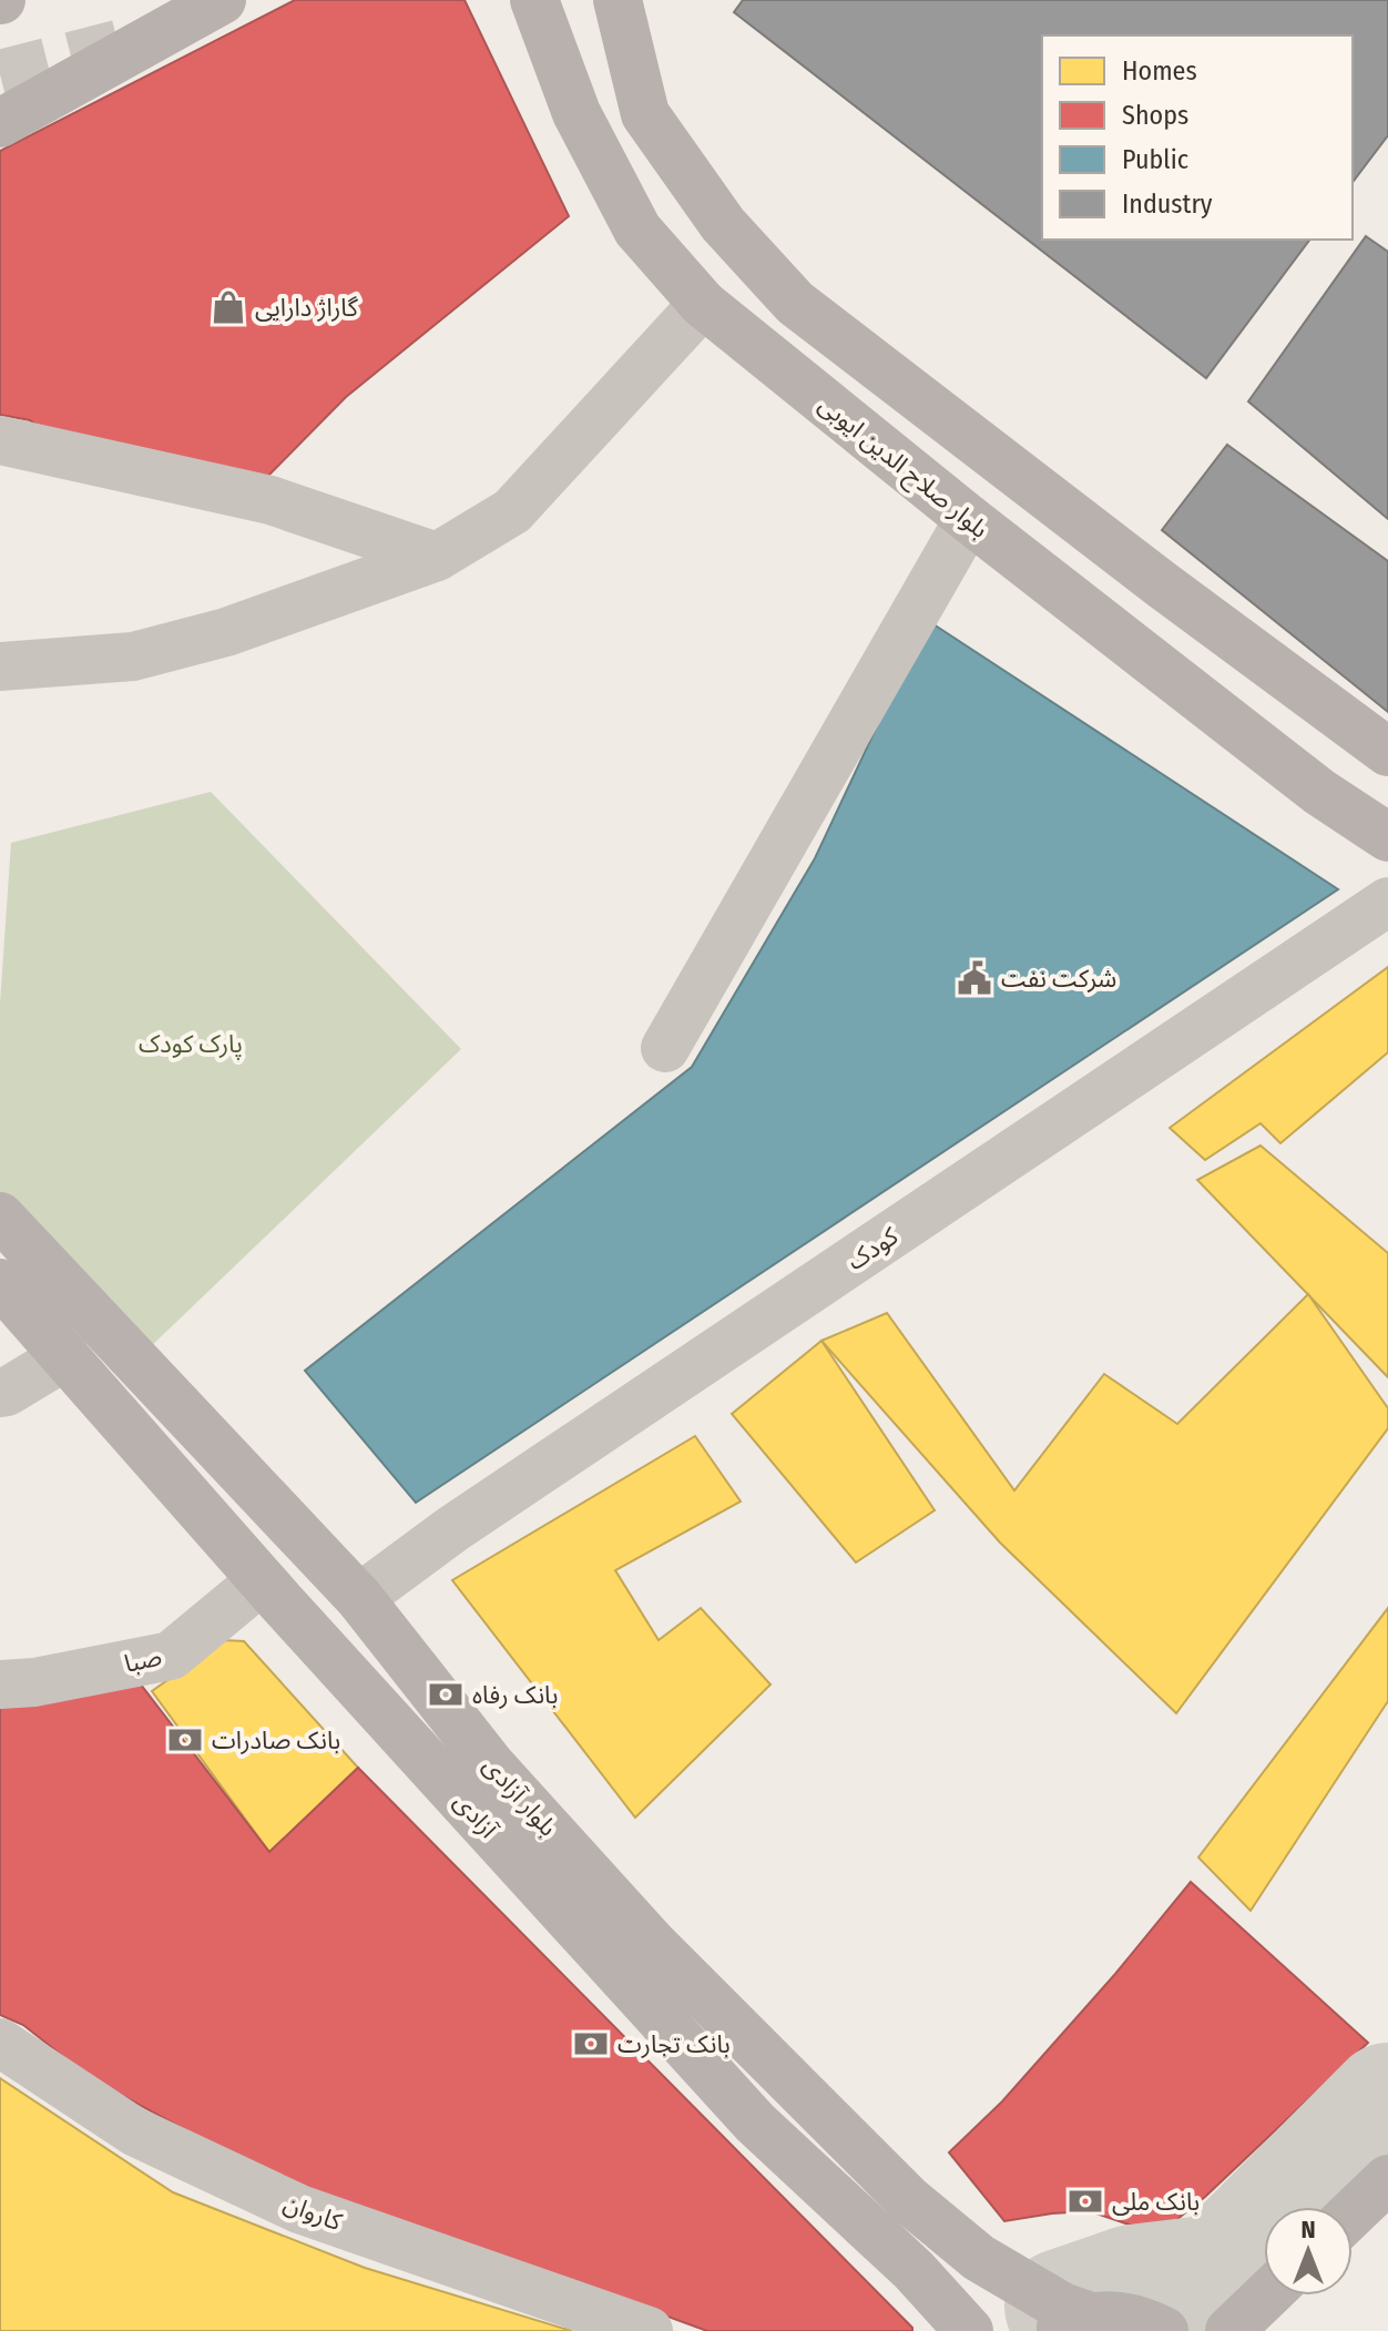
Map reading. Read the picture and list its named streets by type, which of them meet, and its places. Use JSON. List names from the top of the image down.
{
  "streets": {
    "main road": ["بلوار صلاح الدین ایوبی", "بلوار آزادی", "آزادی"],
    "street": ["کودک", "صبا", "کاروان"]
  },
  "crossings": [
    ["کودک", "بلوار آزادی"],
    ["صبا", "آزادی"]
  ],
  "parks": ["پارک کودک"],
  "places": {
    "shop": ["گاراژ دارایی"],
    "public building": ["شرکت نفت"],
    "bank": [
      "بانک رفاه",
      "بانک صادرات",
      "بانک تجارت",
      "بانک ملی"
    ]
  },
  "legend": [
    "Homes",
    "Shops",
    "Public",
    "Industry"
  ],
  "north": "top"
}
